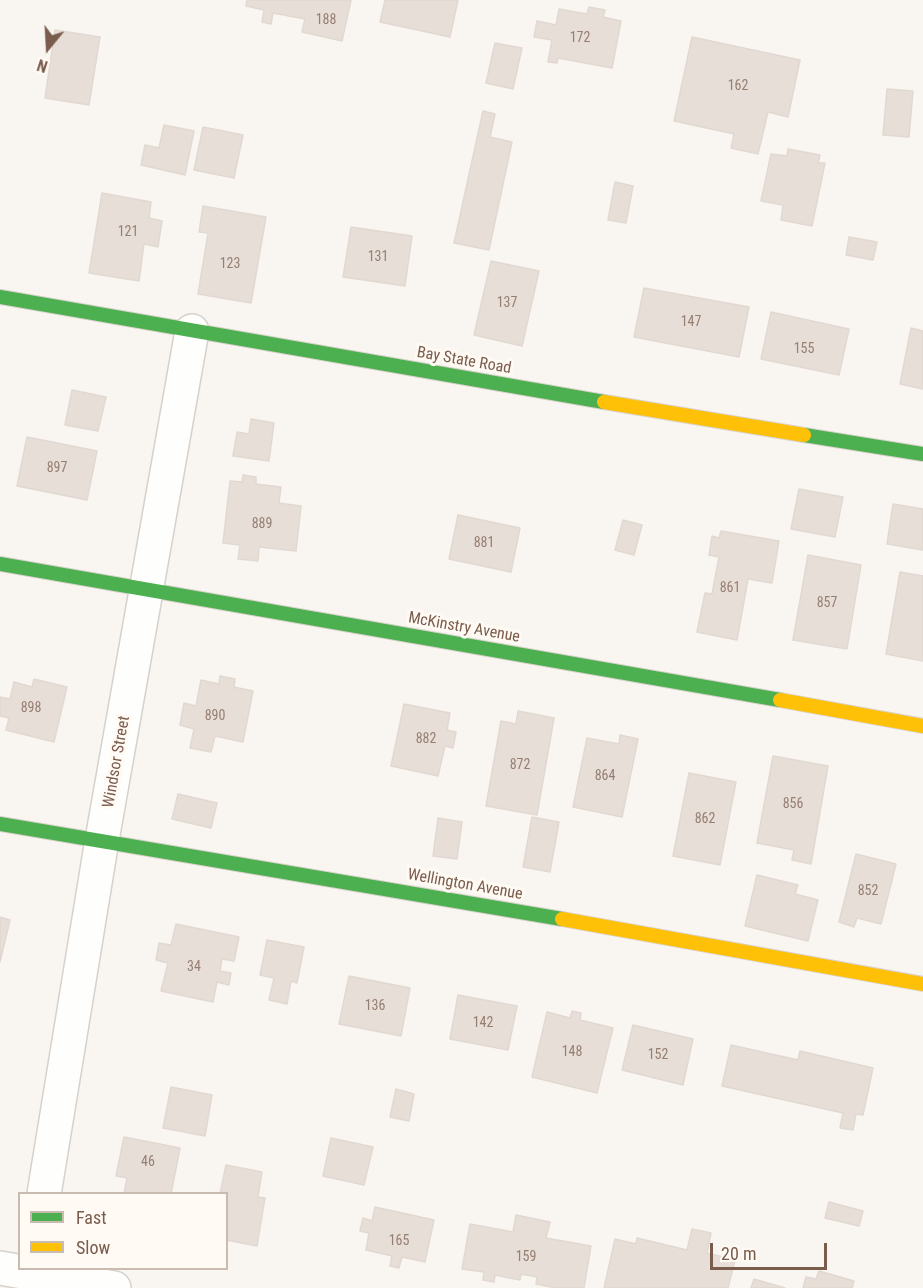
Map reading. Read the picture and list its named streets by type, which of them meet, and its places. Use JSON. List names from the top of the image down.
{
  "streets": {
    "street": [
      "Bay State Road",
      "McKinstry Avenue",
      "Windsor Street",
      "Wellington Avenue"
    ]
  },
  "crossings": [
    ["Bay State Road", "Windsor Street"],
    ["McKinstry Avenue", "Windsor Street"],
    ["Windsor Street", "Wellington Avenue"]
  ],
  "house_numbers": [
    "188",
    "172",
    "162",
    "121",
    "131",
    "123",
    "137",
    "147",
    "155",
    "897",
    "889",
    "881",
    "861",
    "857",
    "898",
    "890",
    "882",
    "872",
    "864",
    "856",
    "862",
    "852",
    "34",
    "136",
    "142",
    "148",
    "152",
    "46",
    "165",
    "159"
  ],
  "legend": ["Fast", "Slow"],
  "scale_bar": "20 m",
  "north": "bottom"
}
